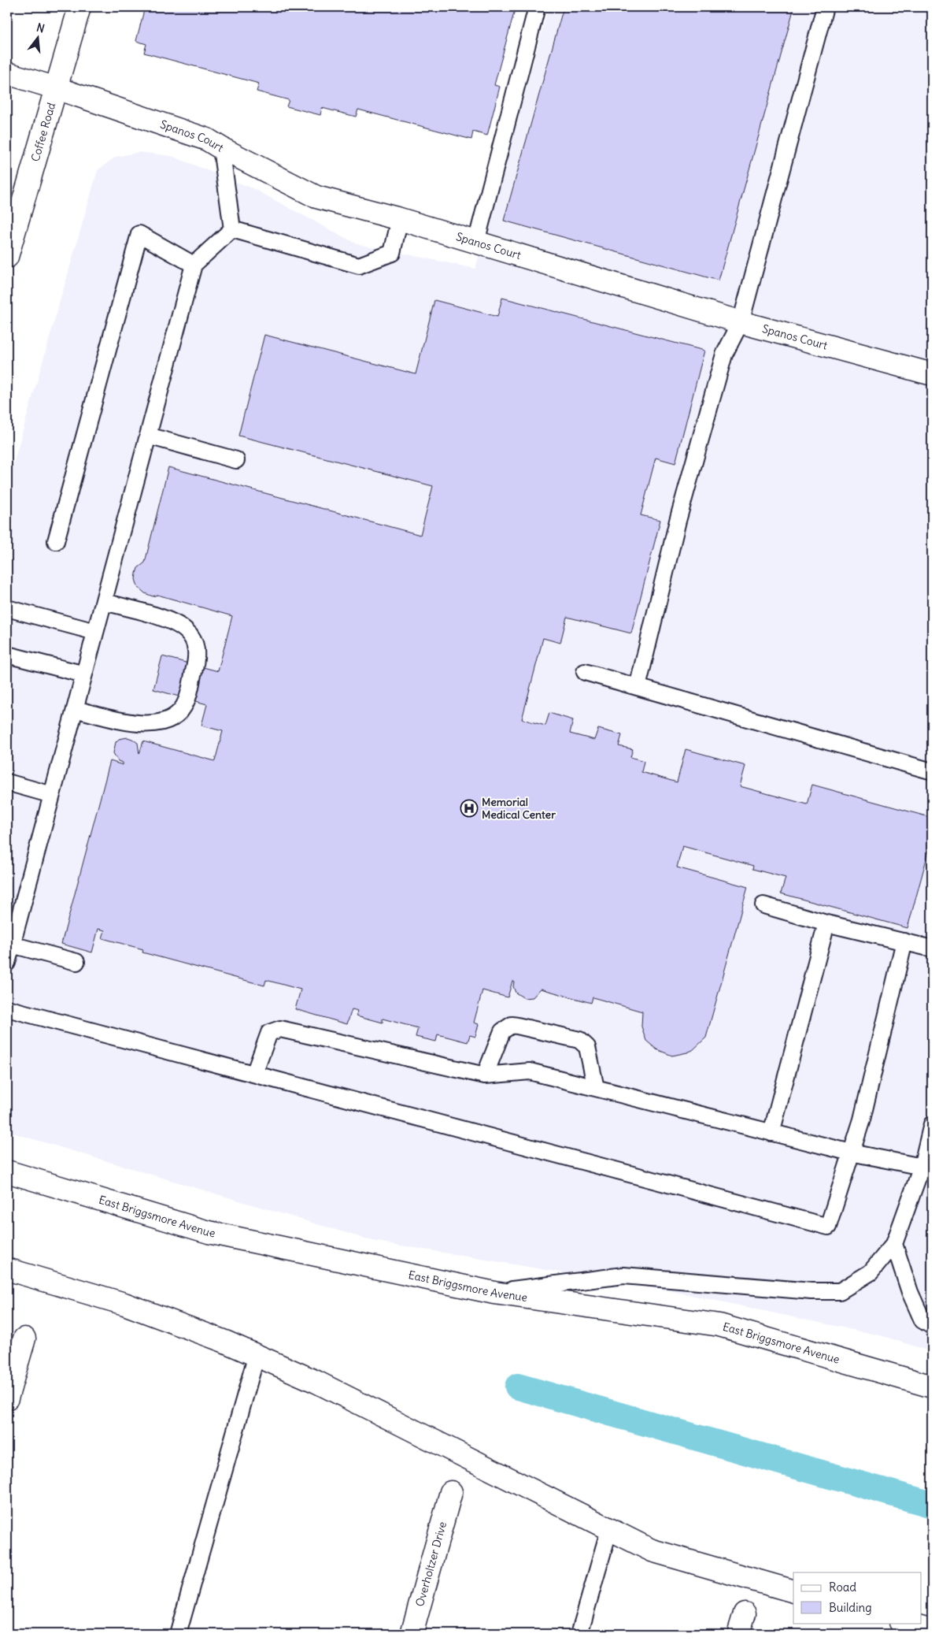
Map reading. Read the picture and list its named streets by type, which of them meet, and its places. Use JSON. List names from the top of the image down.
{
  "streets": {
    "main road": [
      "Coffee Road",
      "Spanos Court",
      "East Briggsmore Avenue",
      "Overholtzer Drive"
    ]
  },
  "crossings": [
    ["Coffee Road", "Spanos Court"]
  ],
  "places": {
    "hospital": ["Memorial Medical Center"]
  },
  "legend": ["Road", "Building"],
  "north": "top"
}
